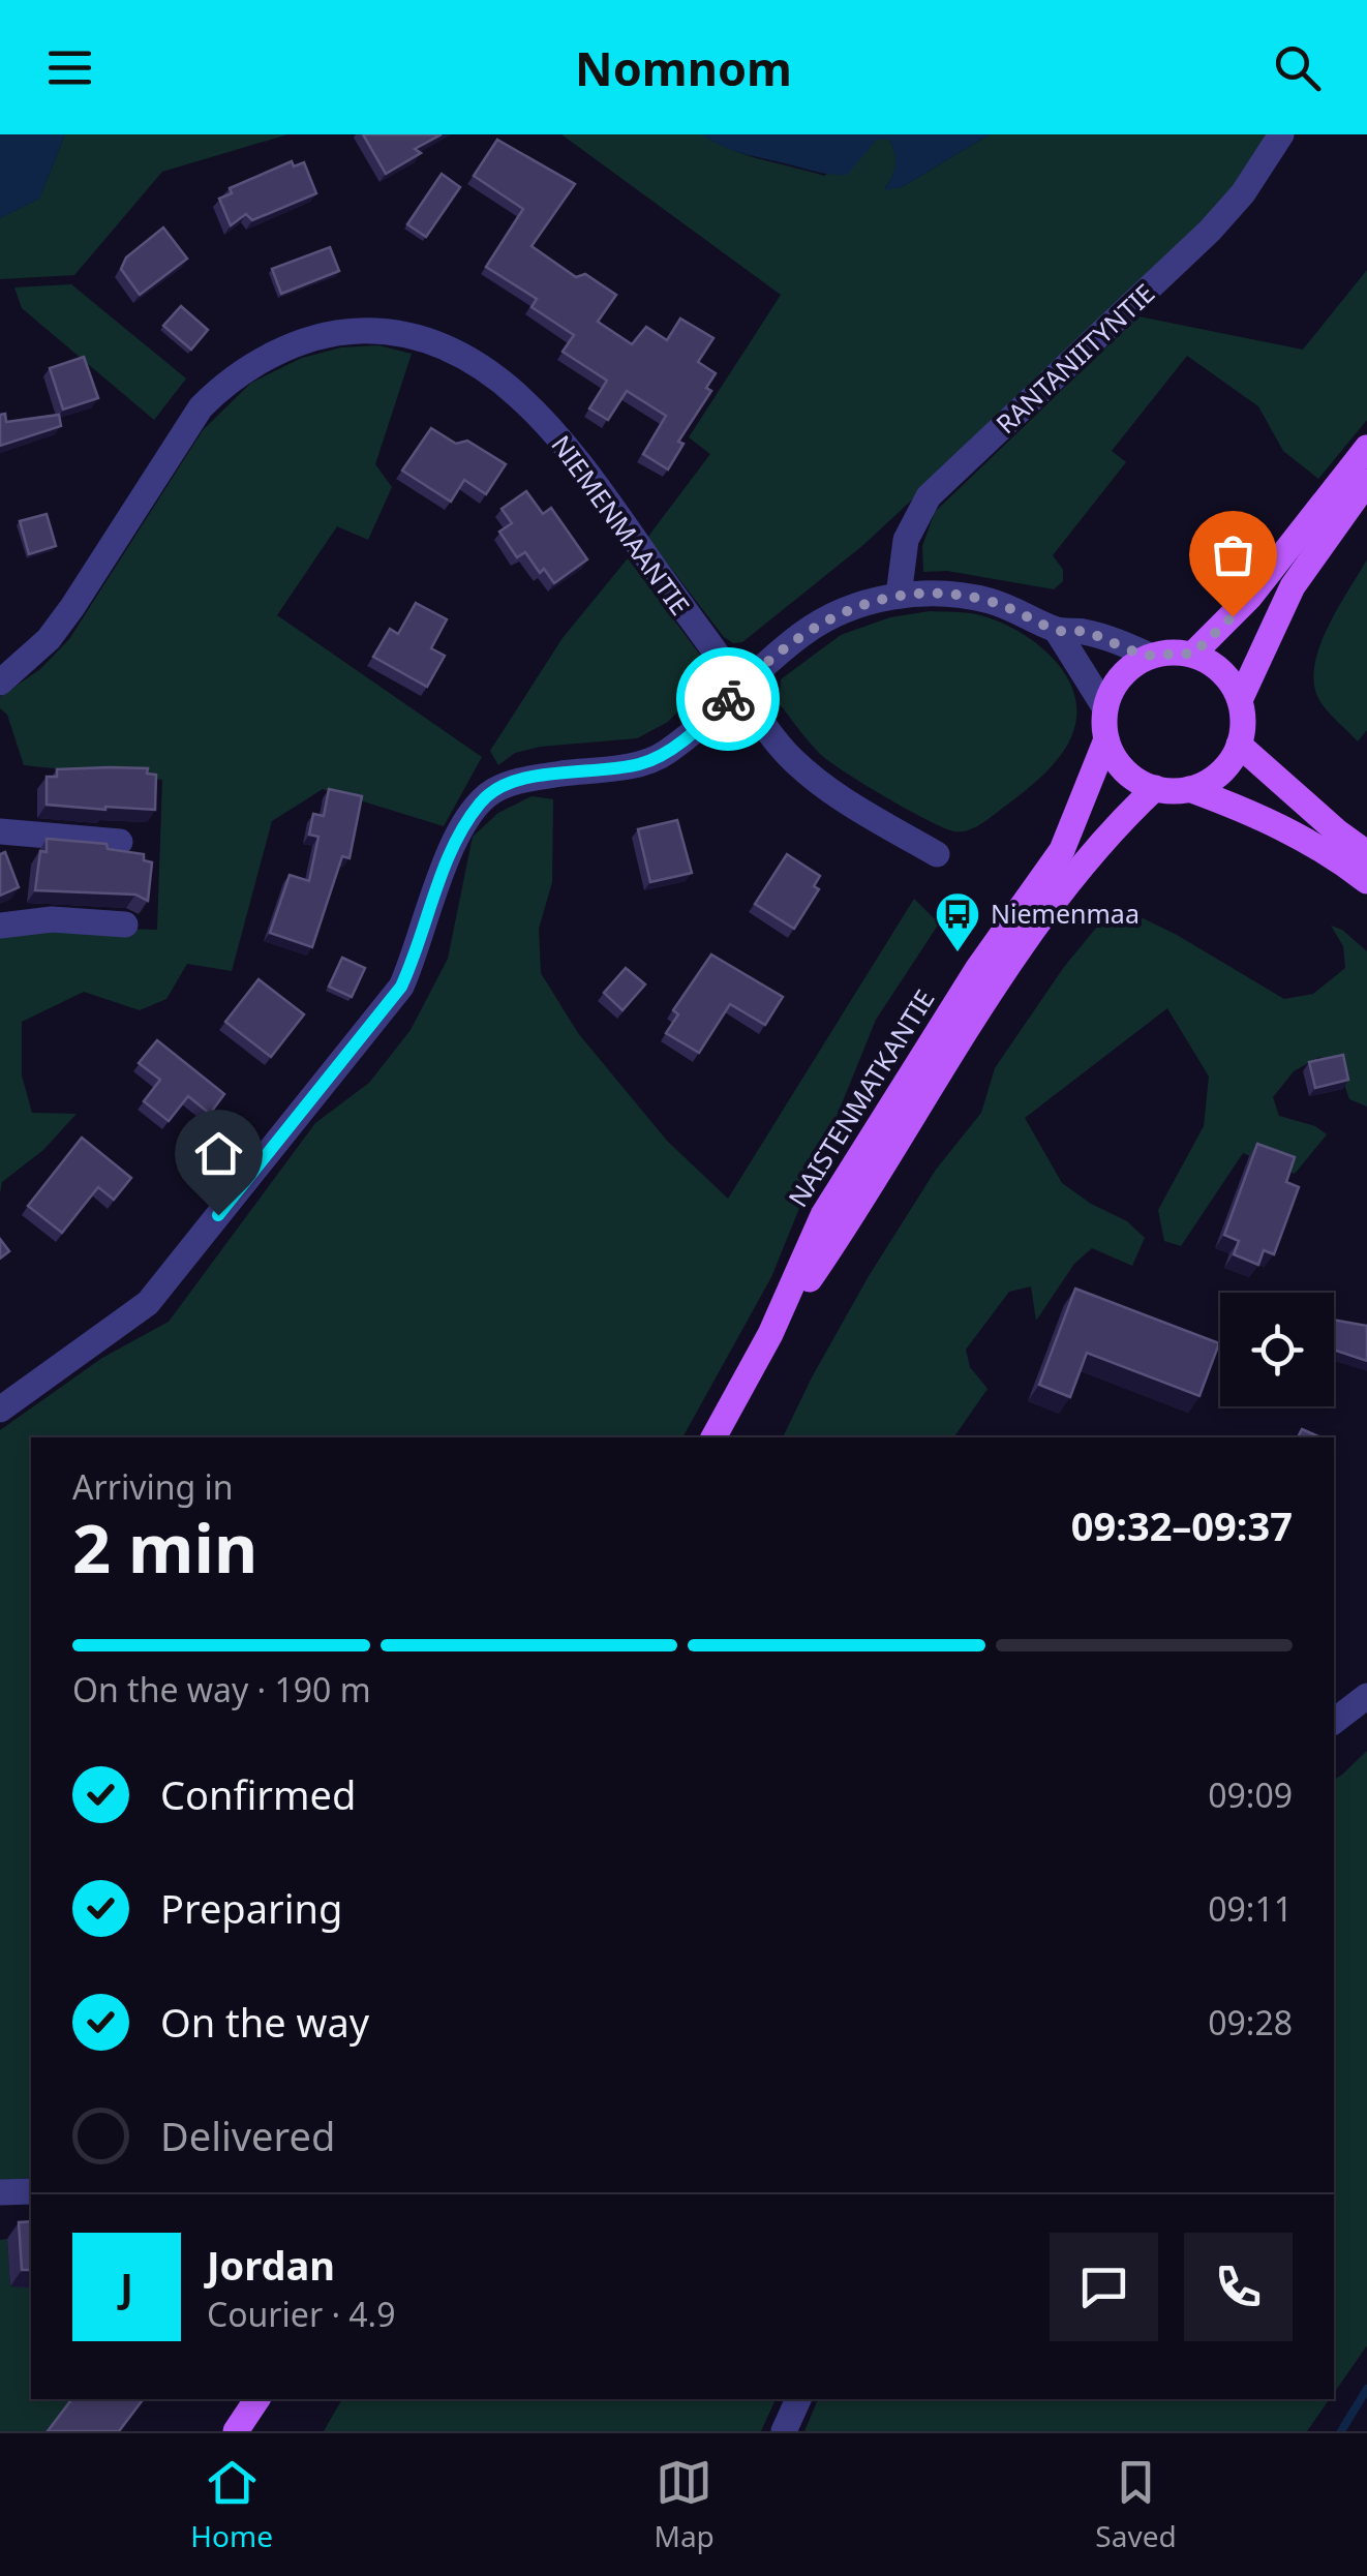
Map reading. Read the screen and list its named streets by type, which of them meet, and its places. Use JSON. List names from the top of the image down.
{
  "streets": {
    "main road": ["NAISTENMATKANTIE"],
    "street": ["RANTANIITYNTIE", "NIEMENMAANTIE"]
  },
  "places": {
    "bus stop": ["Niemenmaa"]
  },
  "page": {
    "header": "Nomnom",
    "heading": ["2 min", "Arriving in", "09:32–09:37"],
    "panel": ["Jordan", "Courier · 4.9"],
    "bar": "On the way · 190 m",
    "list": [
      ["Confirmed", "09:09"],
      ["Preparing", "09:11"],
      ["On the way", "09:28"],
      "Delivered"
    ],
    "round": "J",
    "tabs": ["Home", "Map", "Saved"]
  }
}
